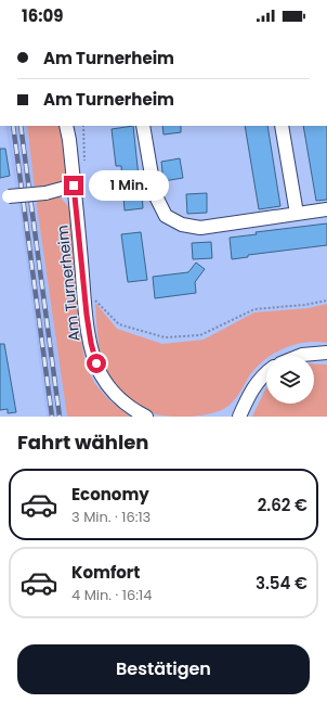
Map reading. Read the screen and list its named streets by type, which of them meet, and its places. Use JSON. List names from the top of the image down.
{
  "streets": {
    "street": ["Am Turnerheim"]
  },
  "page": {
    "status": "16:09",
    "banner": ["Am Turnerheim", "Am Turnerheim"],
    "bubble": "1 Min.",
    "heading": "Fahrt wählen",
    "list": [
      {
        "name": "Economy",
        "note": "3 Min. · 16:13",
        "value": "2.62 €"
      },
      {
        "name": "Komfort",
        "note": "4 Min. · 16:14",
        "value": "3.54 €"
      }
    ],
    "buttons": "Bestätigen"
  }
}
